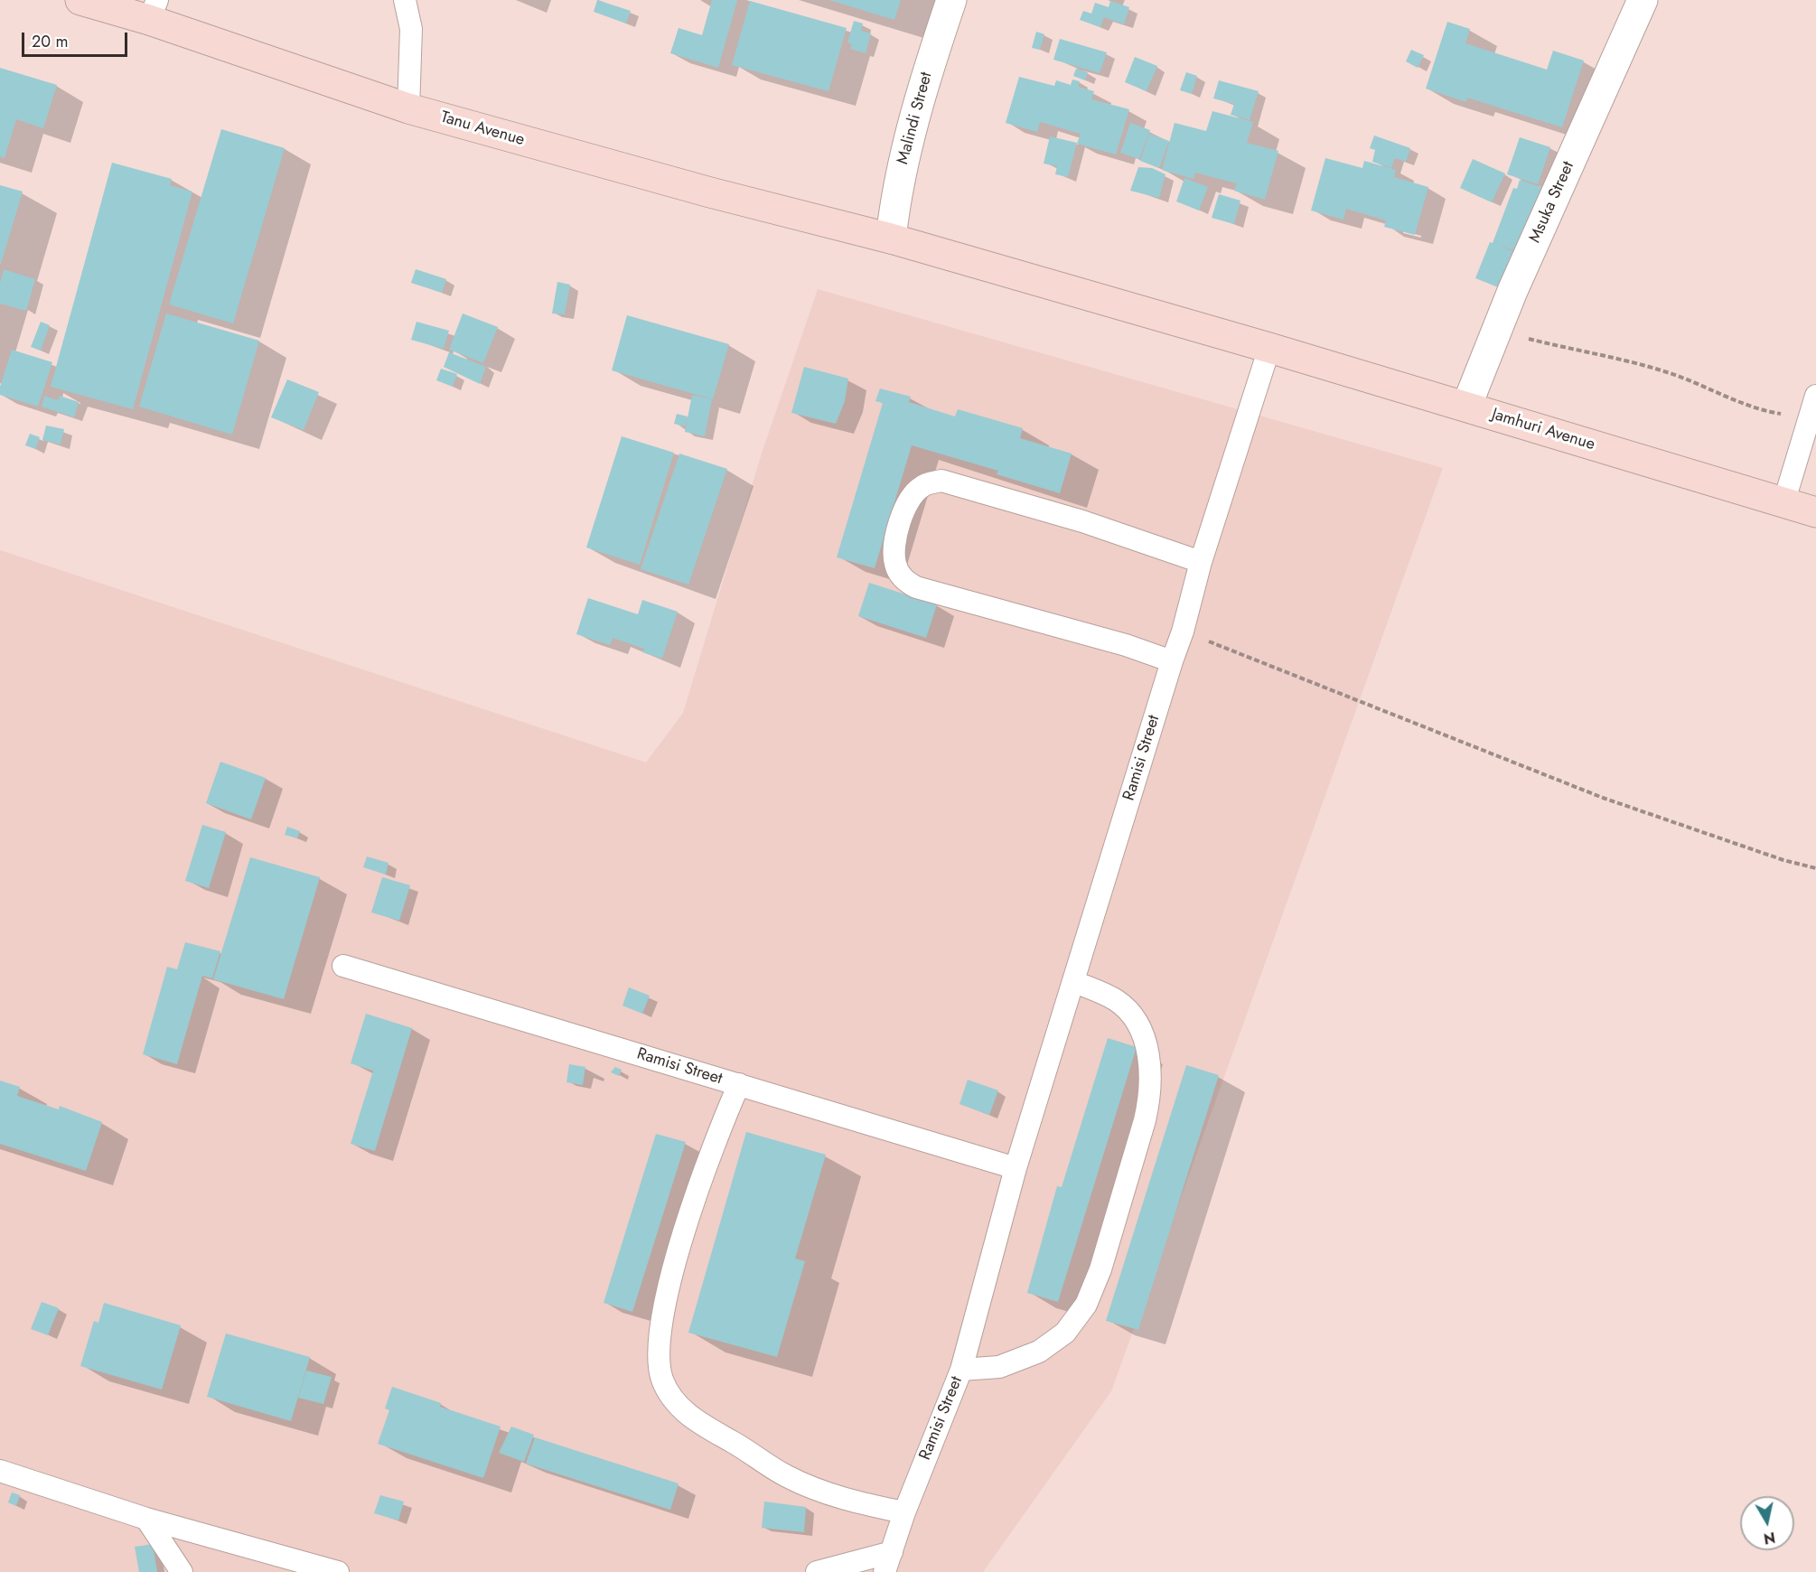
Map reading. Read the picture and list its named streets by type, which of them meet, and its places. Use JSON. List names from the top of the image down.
{
  "streets": {
    "street": [
      "Malindi Street",
      "Tanu Avenue",
      "Msuka Street",
      "Jamhuri Avenue"
    ],
    "lane": ["Ramisi Street"]
  },
  "crossings": [
    ["Malindi Street", "Tanu Avenue"],
    ["Tanu Avenue", "Jamhuri Avenue"],
    ["Tanu Avenue", "Ramisi Street"],
    ["Msuka Street", "Jamhuri Avenue"],
    ["Jamhuri Avenue", "Ramisi Street"]
  ],
  "scale_bar": "20 m",
  "north": "bottom"
}
